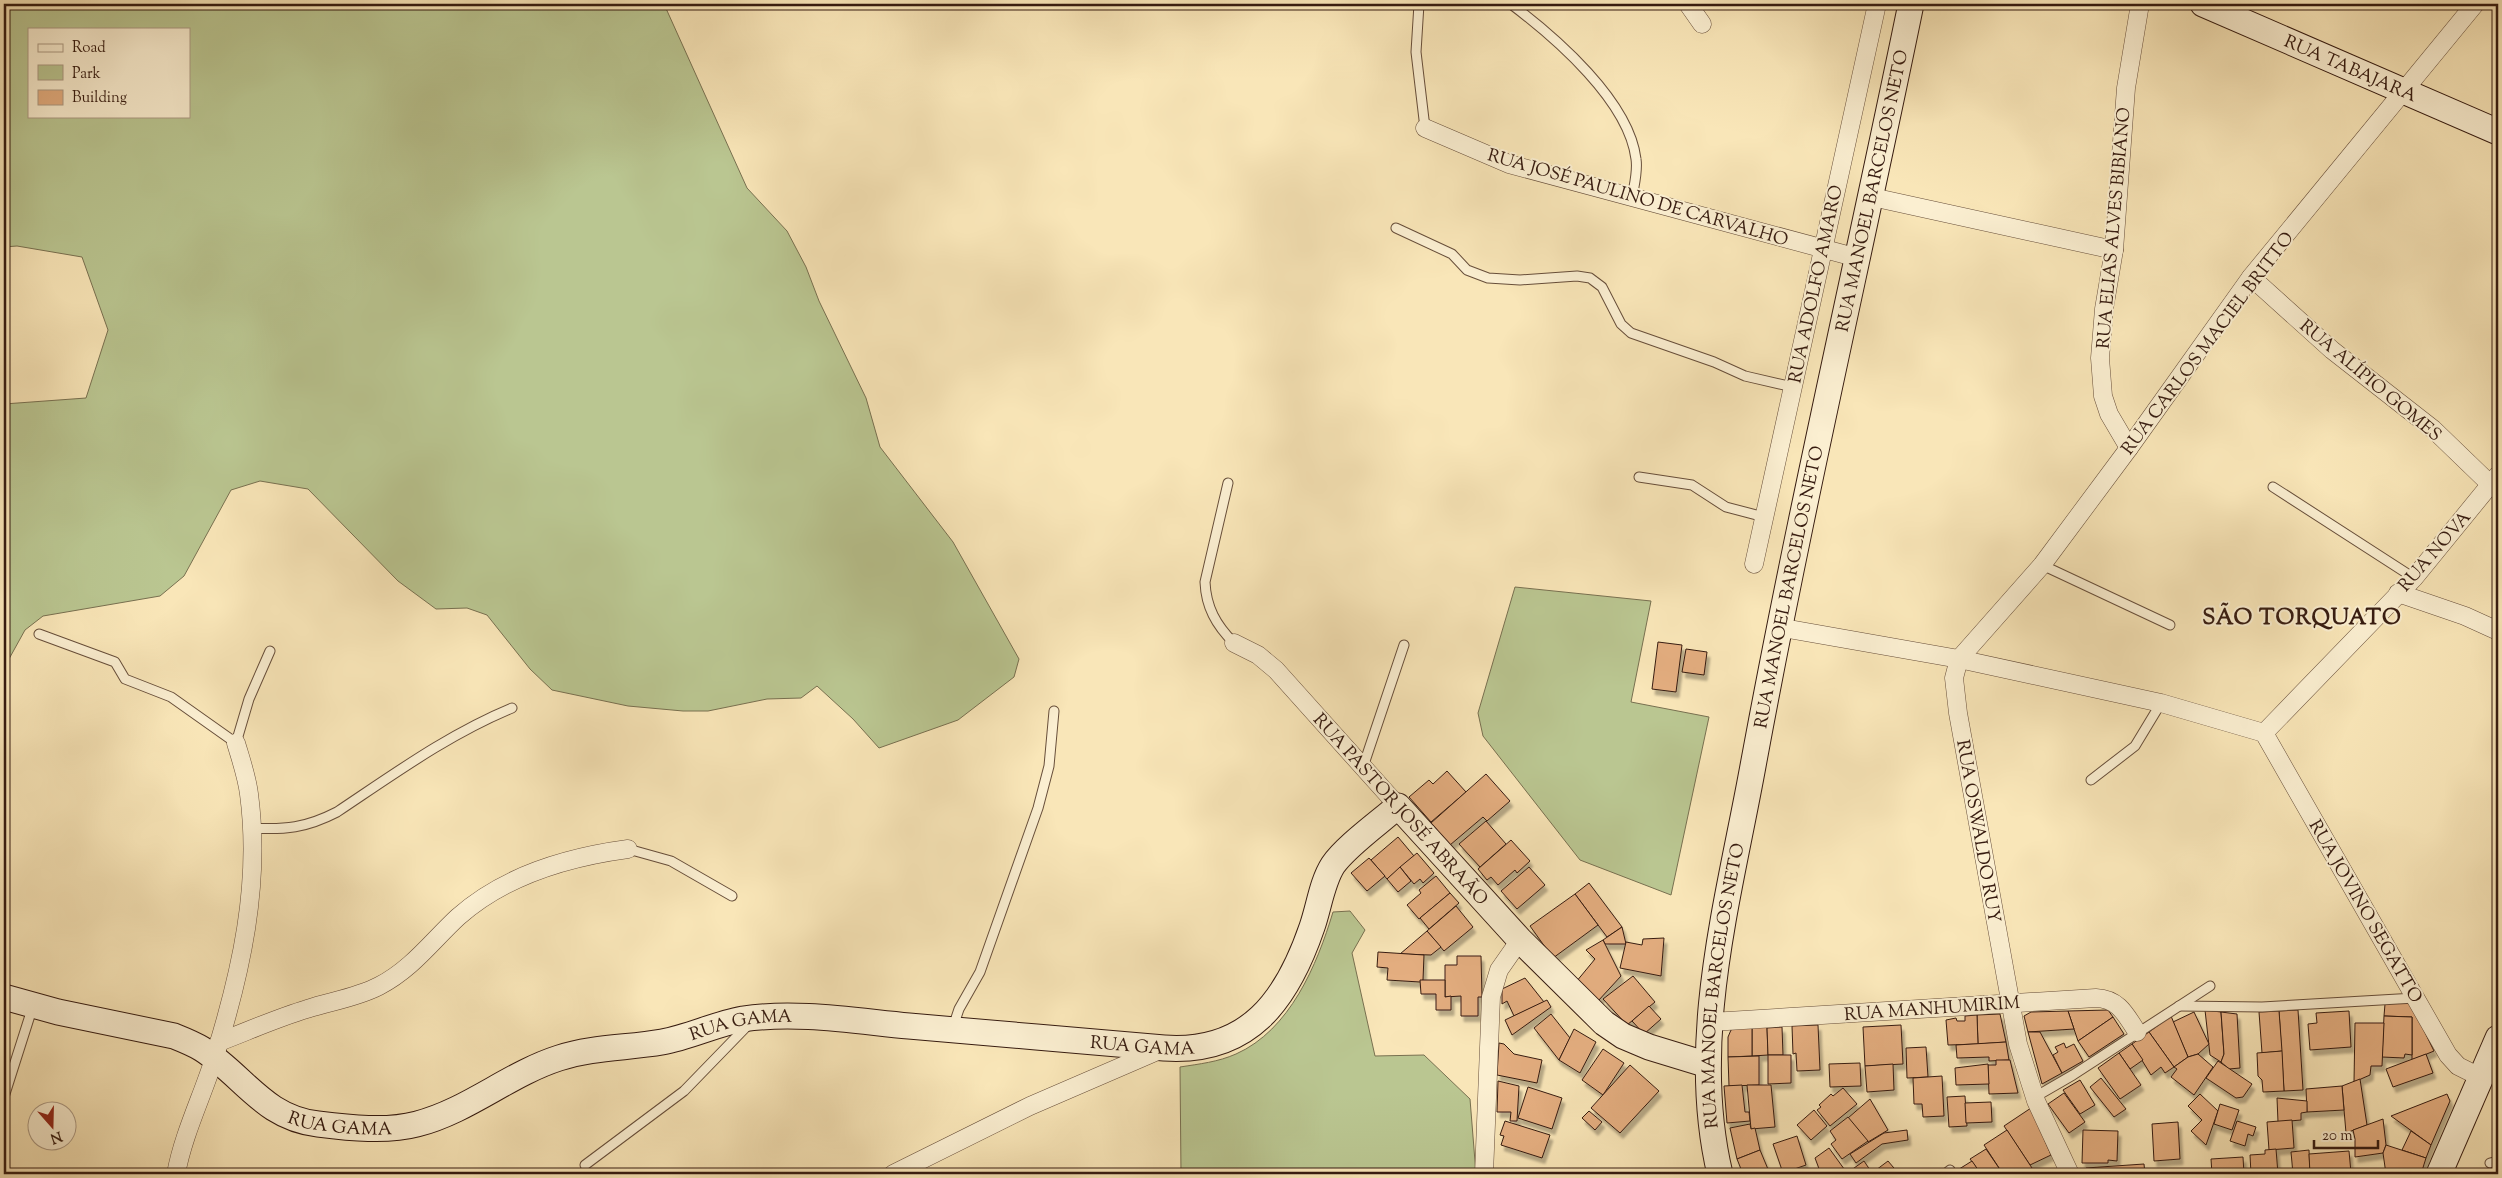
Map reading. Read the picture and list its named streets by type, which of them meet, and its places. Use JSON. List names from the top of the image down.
{
  "streets": {
    "street": [
      "RUA TABAJARA",
      "RUA MANOEL BARCELOS NETO",
      "RUA JOSÉ PAULINO DE CARVALHO",
      "RUA ELIAS ALVES BIBIANO",
      "RUA ADOLFO AMARO",
      "RUA CARLOS MACIEL BRITTO",
      "RUA ALÍPIO GOMES",
      "RUA NOVA",
      "RUA PASTOR JOSÉ ABRAÃO",
      "RUA OSWALDO RUY",
      "RUA JOVINO SEGATTO",
      "RUA MANHUMIRIM",
      "RUA GAMA"
    ]
  },
  "crossings": [
    ["RUA TABAJARA", "RUA CARLOS MACIEL BRITTO"],
    ["RUA MANOEL BARCELOS NETO", "RUA JOSÉ PAULINO DE CARVALHO"],
    ["RUA MANOEL BARCELOS NETO", "RUA PASTOR JOSÉ ABRAÃO"],
    ["RUA MANOEL BARCELOS NETO", "RUA MANHUMIRIM"],
    ["RUA JOSÉ PAULINO DE CARVALHO", "RUA ADOLFO AMARO"],
    ["RUA ELIAS ALVES BIBIANO", "RUA CARLOS MACIEL BRITTO"],
    ["RUA CARLOS MACIEL BRITTO", "RUA ALÍPIO GOMES"],
    ["RUA CARLOS MACIEL BRITTO", "RUA OSWALDO RUY"],
    ["RUA ALÍPIO GOMES", "RUA NOVA"],
    ["RUA NOVA", "RUA JOVINO SEGATTO"],
    ["RUA PASTOR JOSÉ ABRAÃO", "RUA GAMA"],
    ["RUA OSWALDO RUY", "RUA MANHUMIRIM"]
  ],
  "districts": ["SÃO TORQUATO"],
  "legend": ["Road", "Park", "Building"],
  "scale_bar": "20 m",
  "north": "bottom"
}
